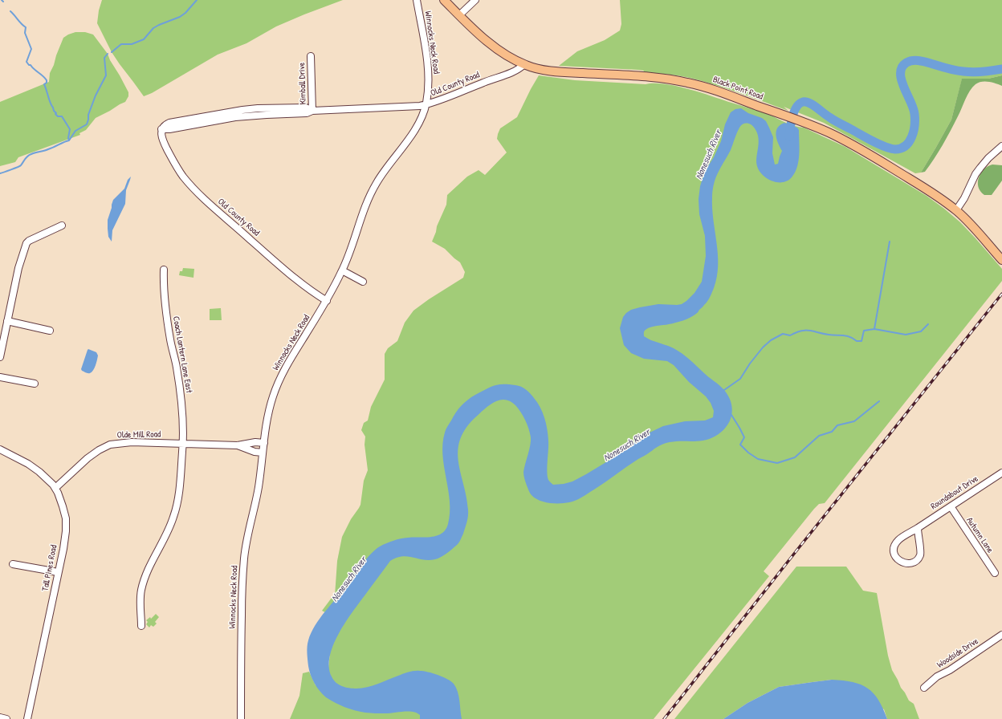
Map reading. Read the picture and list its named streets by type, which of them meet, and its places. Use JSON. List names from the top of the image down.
{
  "streets": {
    "main road": ["Black Point Road"],
    "street": [
      "Winnocks Neck Road",
      "Kimball Drive",
      "Old County Road",
      "Coach Lantern Lane East",
      "Olde Mill Road",
      "Roundabout Drive",
      "Autumn Lane",
      "Tall Pines Road",
      "Woodside Drive"
    ]
  },
  "crossings": [
    ["Winnocks Neck Road", "Old County Road"],
    ["Winnocks Neck Road", "Olde Mill Road"],
    ["Kimball Drive", "Old County Road"],
    ["Old County Road", "Black Point Road"],
    ["Coach Lantern Lane East", "Olde Mill Road"],
    ["Olde Mill Road", "Tall Pines Road"],
    ["Roundabout Drive", "Autumn Lane"]
  ],
  "water": ["Nonesuch River"]
}
